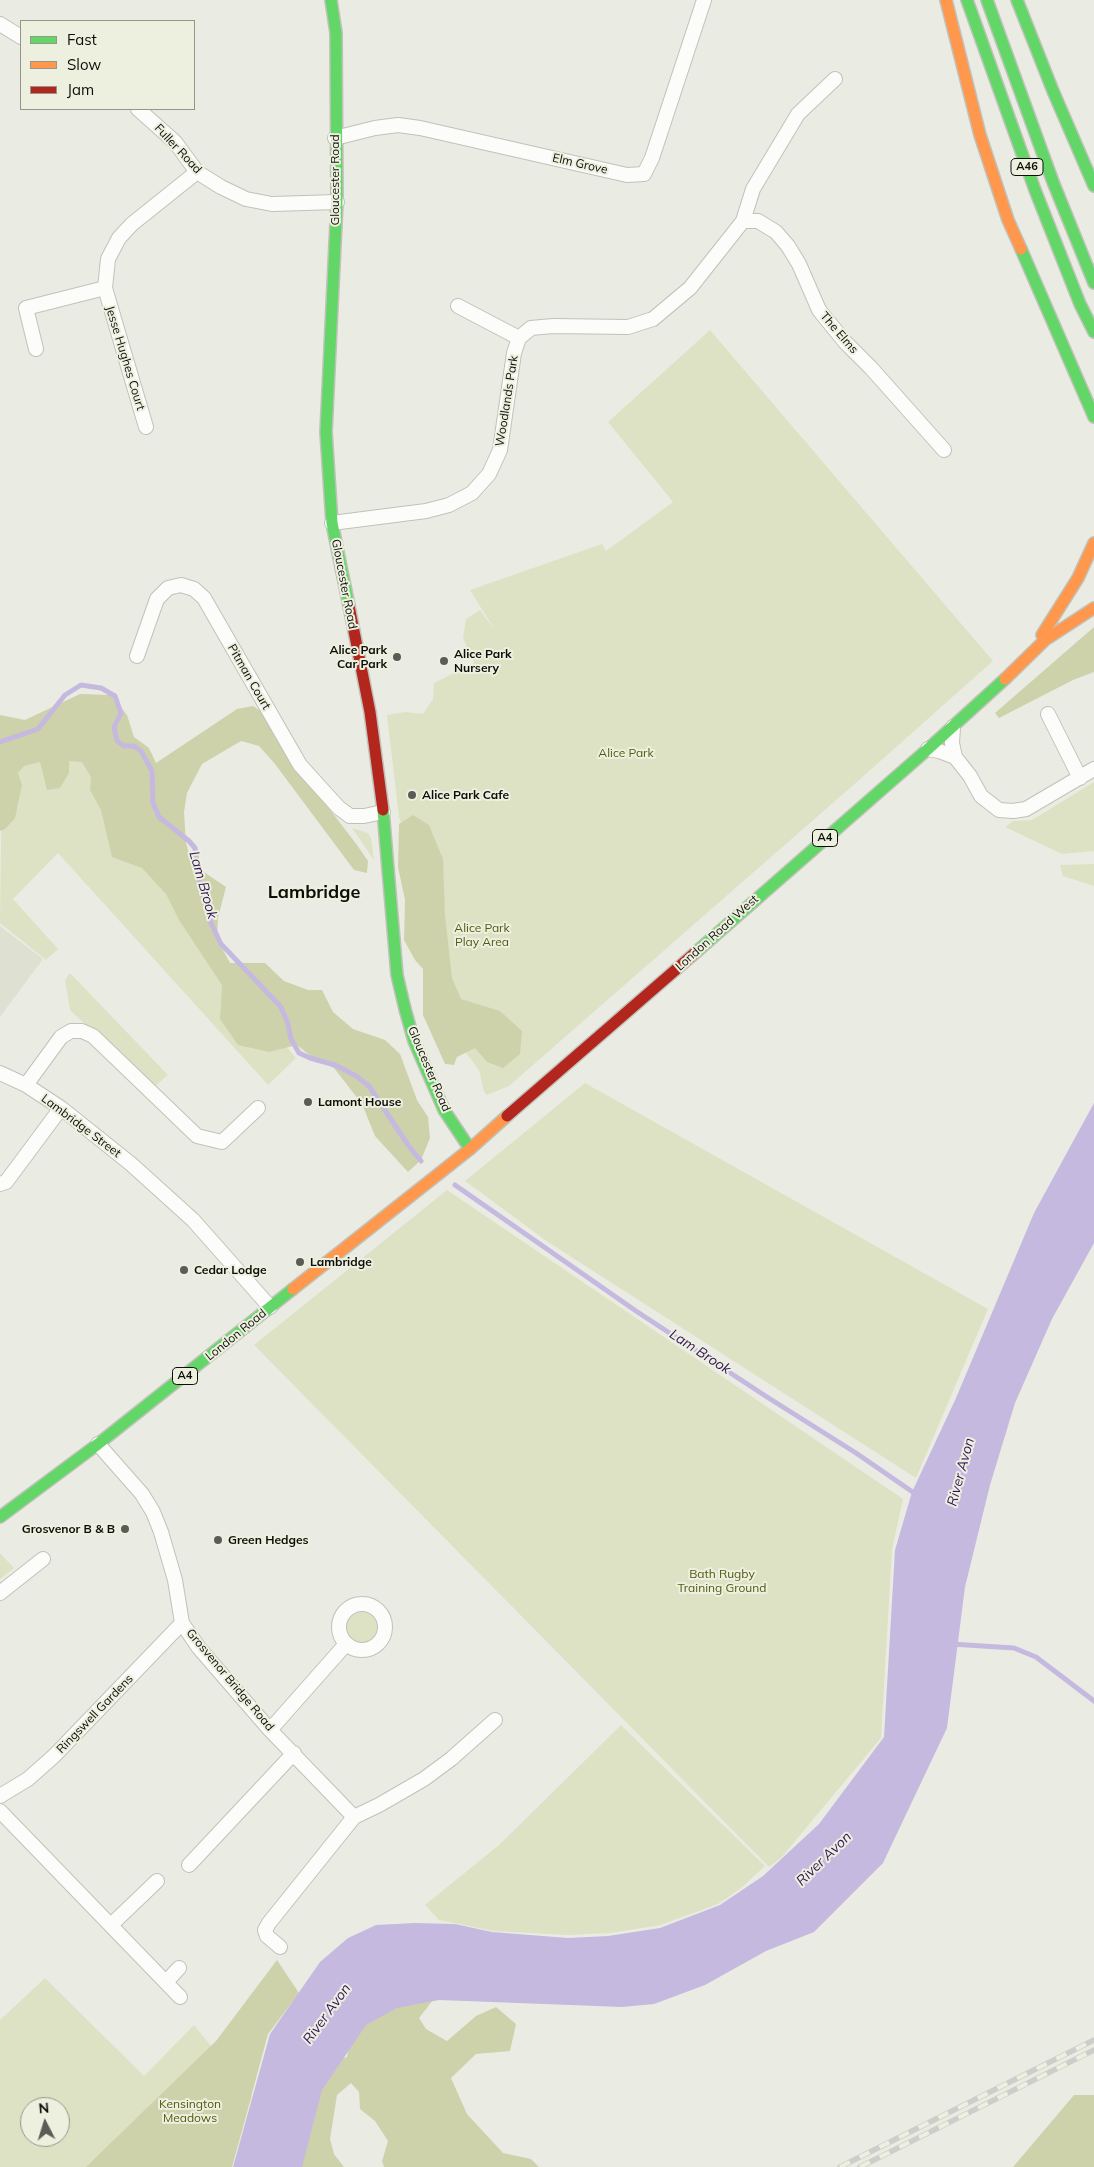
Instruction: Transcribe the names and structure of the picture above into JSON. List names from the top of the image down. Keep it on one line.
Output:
{"streets":{"main road":["A46","Gloucester Road","A4","London Road West","London Road"],"street":["Fuller Road","Elm Grove","The Elms","Jesse Hughes Court","Woodlands Park","Pitman Court","Lambridge Street","Grosvenor Bridge Road","Ringswell Gardens"]},"crossings":[["Fuller Road","Gloucester Road"],["Fuller Road","Jesse Hughes Court"],["Elm Grove","Gloucester Road"],["Gloucester Road","Woodlands Park"],["Gloucester Road","Pitman Court"],["Gloucester Road","London Road West"],["The Elms","Woodlands Park"],["London Road West","London Road"],["Lambridge Street","London Road"],["London Road","Grosvenor Bridge Road"],["Grosvenor Bridge Road","Ringswell Gardens"]],"districts":["Lambridge"],"water":["Lam Brook","River Avon"],"parks":["Alice Park","Alice Park Play Area","Bath Rugby Training Ground","Kensington Meadows"],"places":["Alice Park Car Park","Alice Park Nursery","Alice Park Cafe","Lamont House","Lambridge","Cedar Lodge","Grosvenor B & B","Green Hedges"],"legend":["Fast","Slow","Jam"],"north":"top"}
